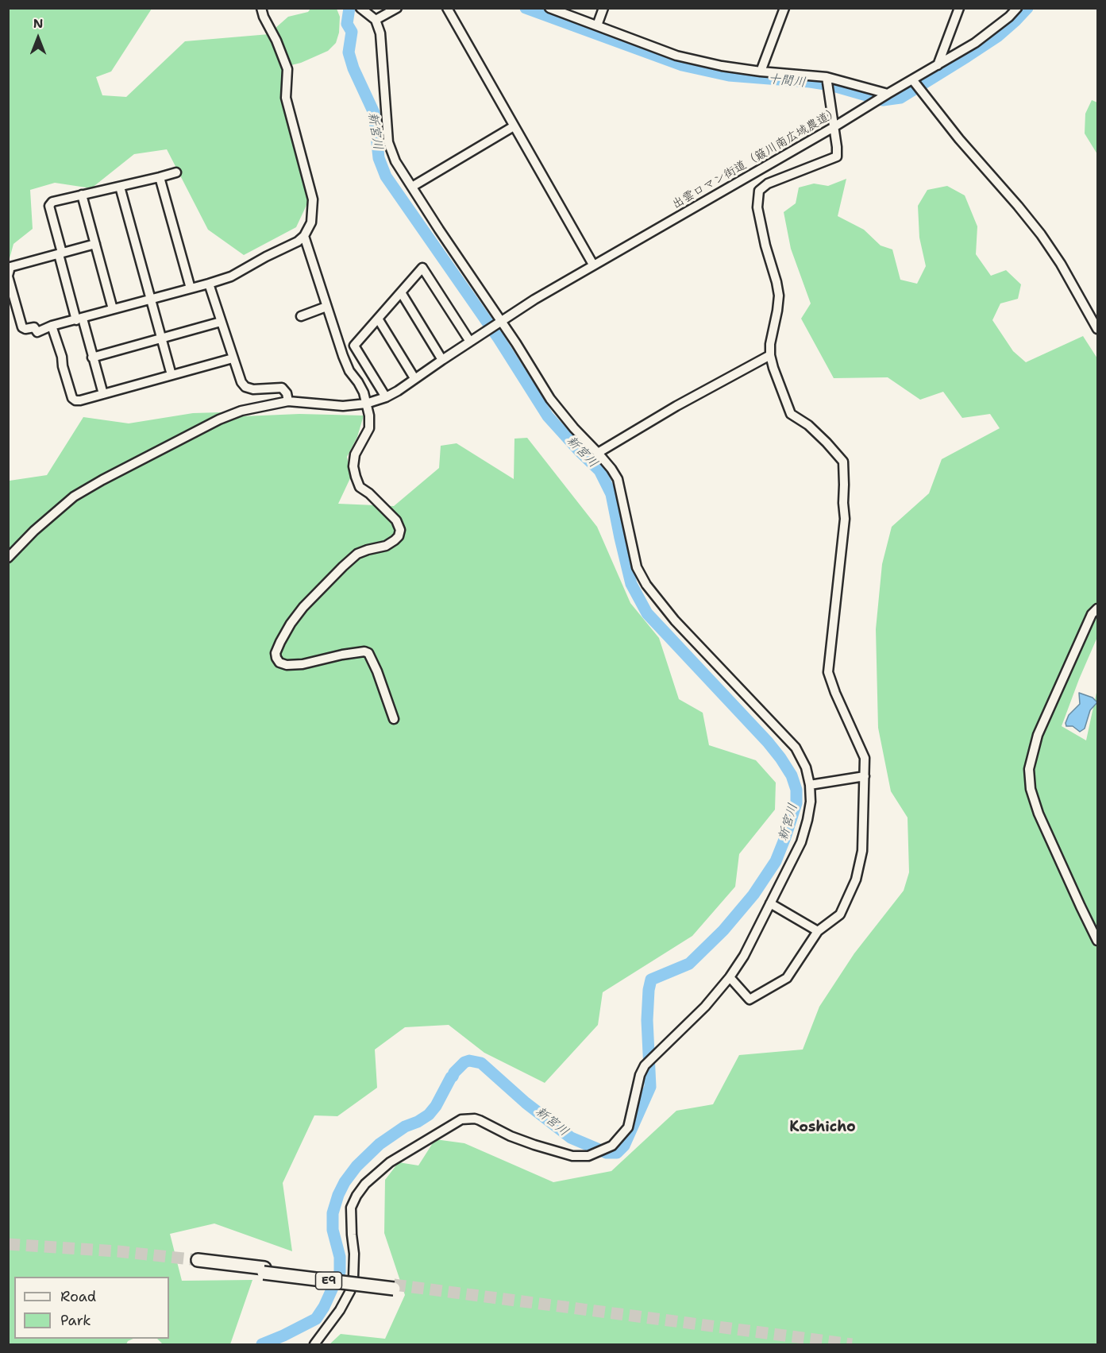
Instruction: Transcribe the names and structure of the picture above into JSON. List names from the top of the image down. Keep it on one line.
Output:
{"streets":{"highway":["E9"],"street":["出雲ロマン街道（簸川南広域農道）"]},"districts":["Koshicho"],"water":["十間川","新宮川"],"legend":["Road","Park"],"north":"top"}
